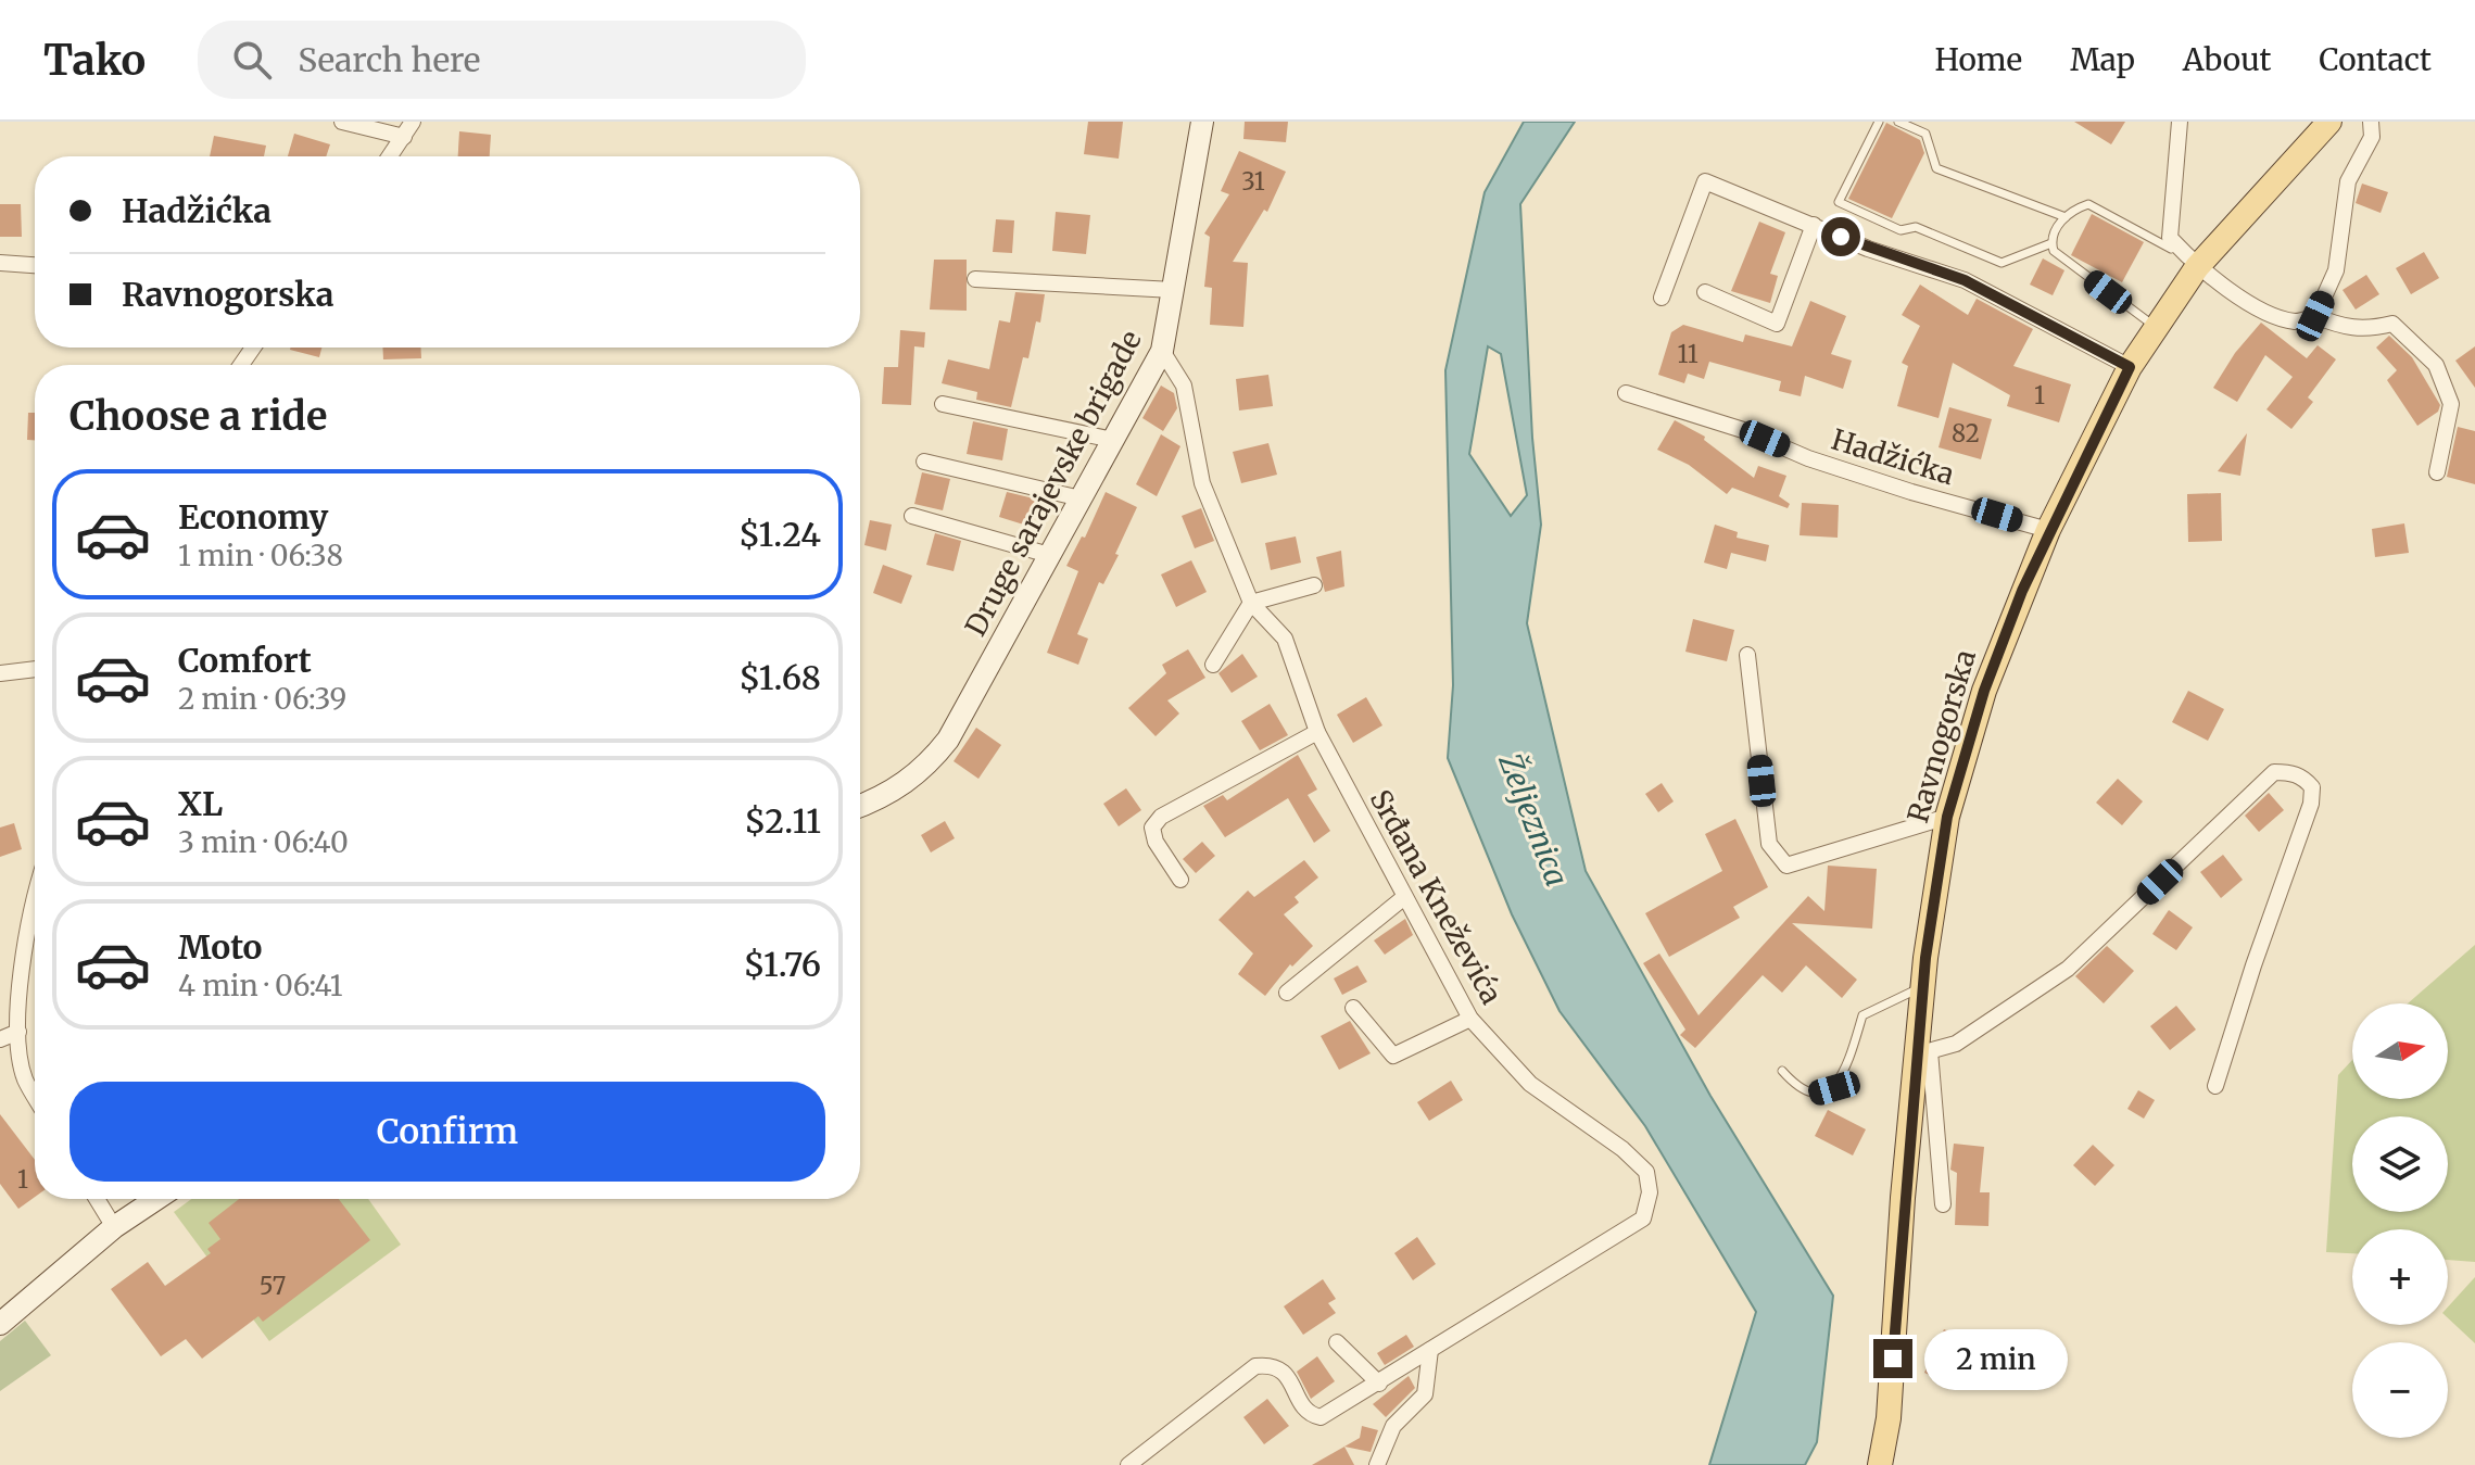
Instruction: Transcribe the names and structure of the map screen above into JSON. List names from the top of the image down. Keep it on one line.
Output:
{"streets":{"main road":["Druge sarajevske brigade","Ravnogorska"],"street":["Hadžićka","Srđana Kneževića"]},"crossings":[["Hadžićka","Ravnogorska"],["Druge sarajevske brigade","Srđana Kneževića"]],"water":["Željeznica"],"house_numbers":["31","11","1","82","1","57"],"north":"right","page":{"header":"Tako","search":"Search here","nav":["Home","Map","About","Contact"],"banner":["Hadžićka","Ravnogorska"],"heading":"Choose a ride","list":[{"name":"Economy","note":"1 min · 06:38","value":"$1.24"},{"name":"Comfort","note":"2 min · 06:39","value":"$1.68"},{"name":"XL","note":"3 min · 06:40","value":"$2.11"},{"name":"Moto","note":"4 min · 06:41","value":"$1.76"}],"map_buttons":["+","−"],"buttons":"Confirm","bubble":"2 min"}}
